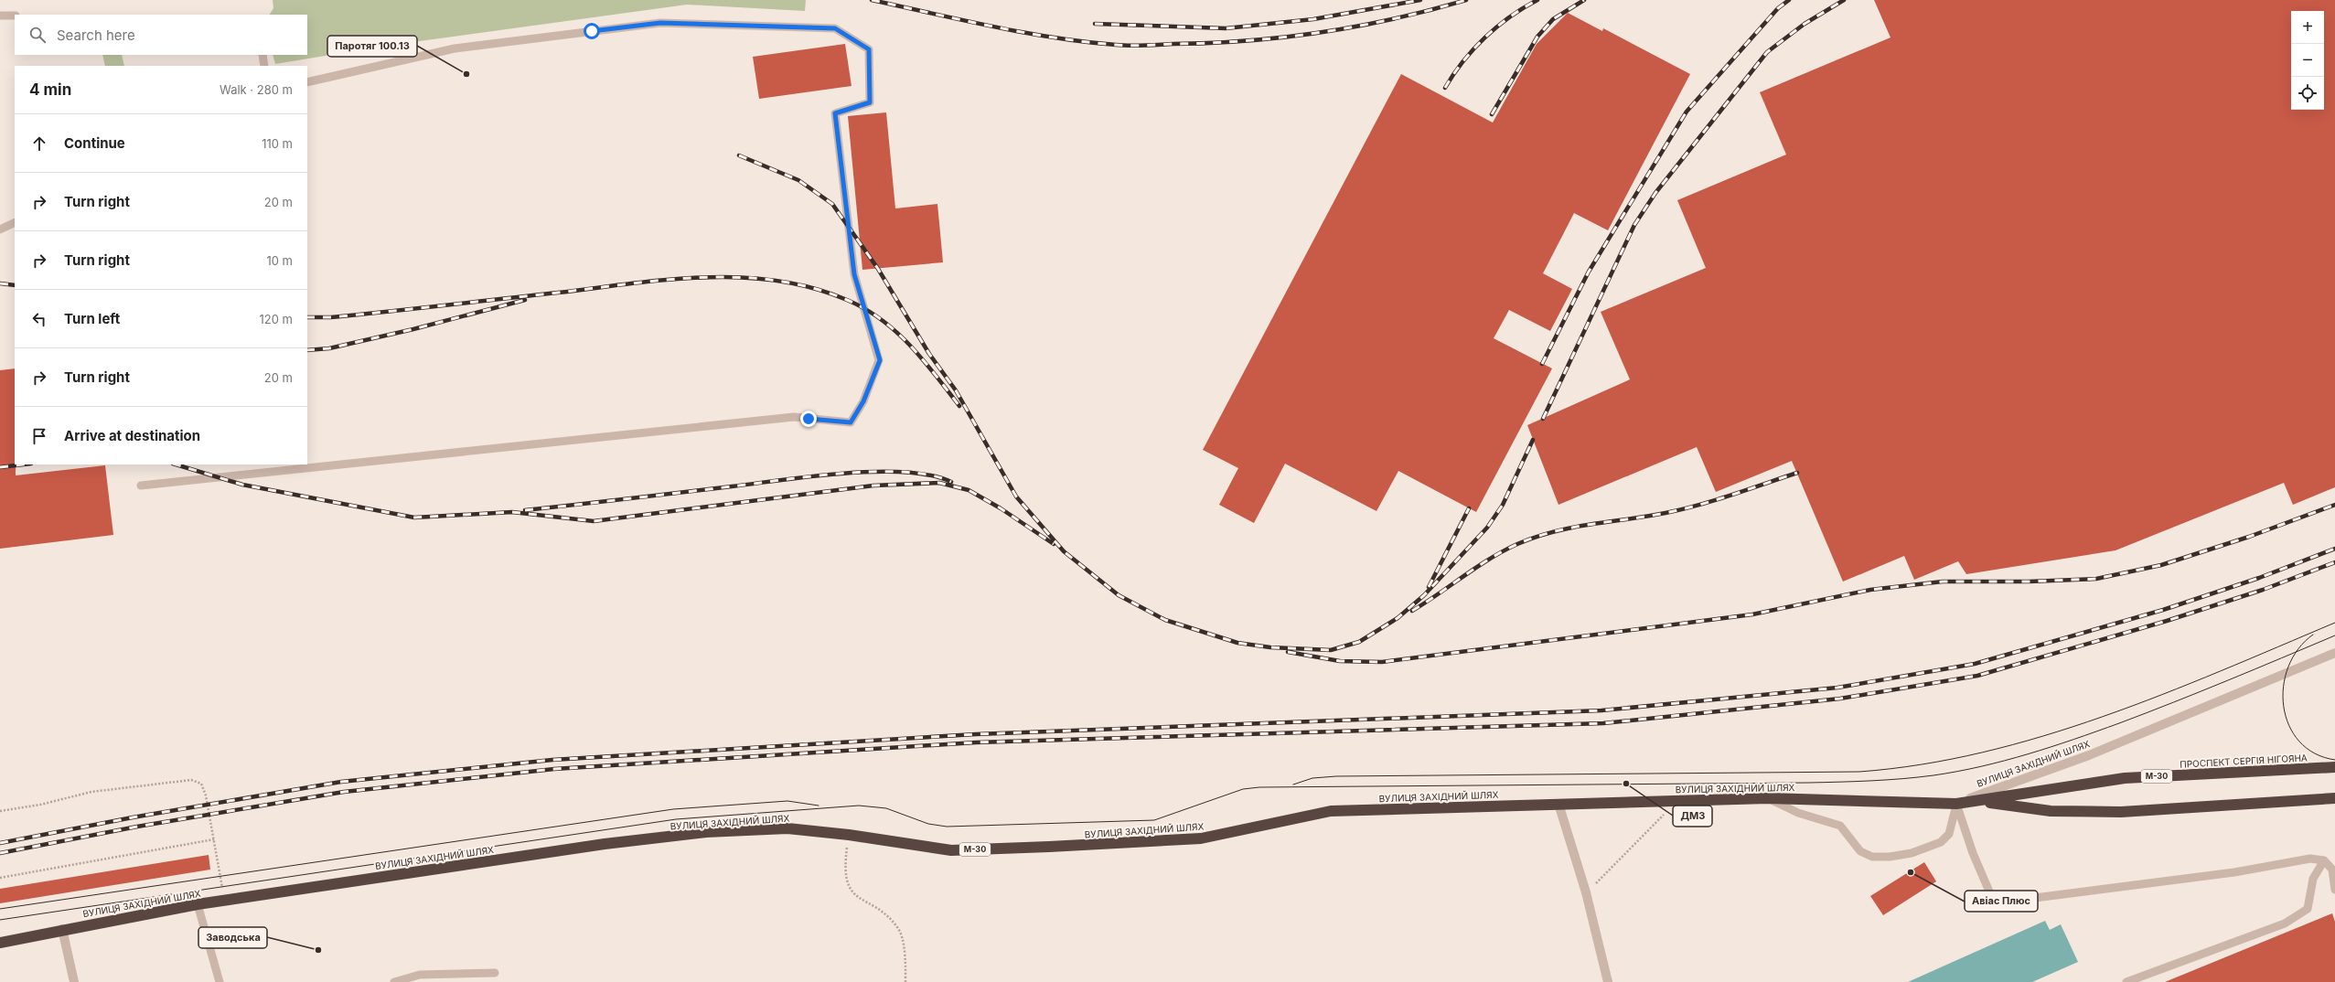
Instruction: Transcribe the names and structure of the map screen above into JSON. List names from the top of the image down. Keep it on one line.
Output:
{"streets":{"highway":["ПРОСПЕКТ СЕРГІЯ НІГОЯНА","ВУЛИЦЯ ЗАХІДНИЙ ШЛЯХ","М-30"]},"crossings":[["ПРОСПЕКТ СЕРГІЯ НІГОЯНА","ВУЛИЦЯ ЗАХІДНИЙ ШЛЯХ"]],"places":["Паротяг 100.13","ДМЗ","Авіас Плюс","Заводська"],"page":{"map_buttons":["+","−"],"search":"Search here","heading":["4 min","Walk · 280 m"],"list":[["Continue","110 m"],["Turn right","20 m"],["Turn right","10 m"],["Turn left","120 m"],["Turn right","20 m"],"Arrive at destination"]}}
